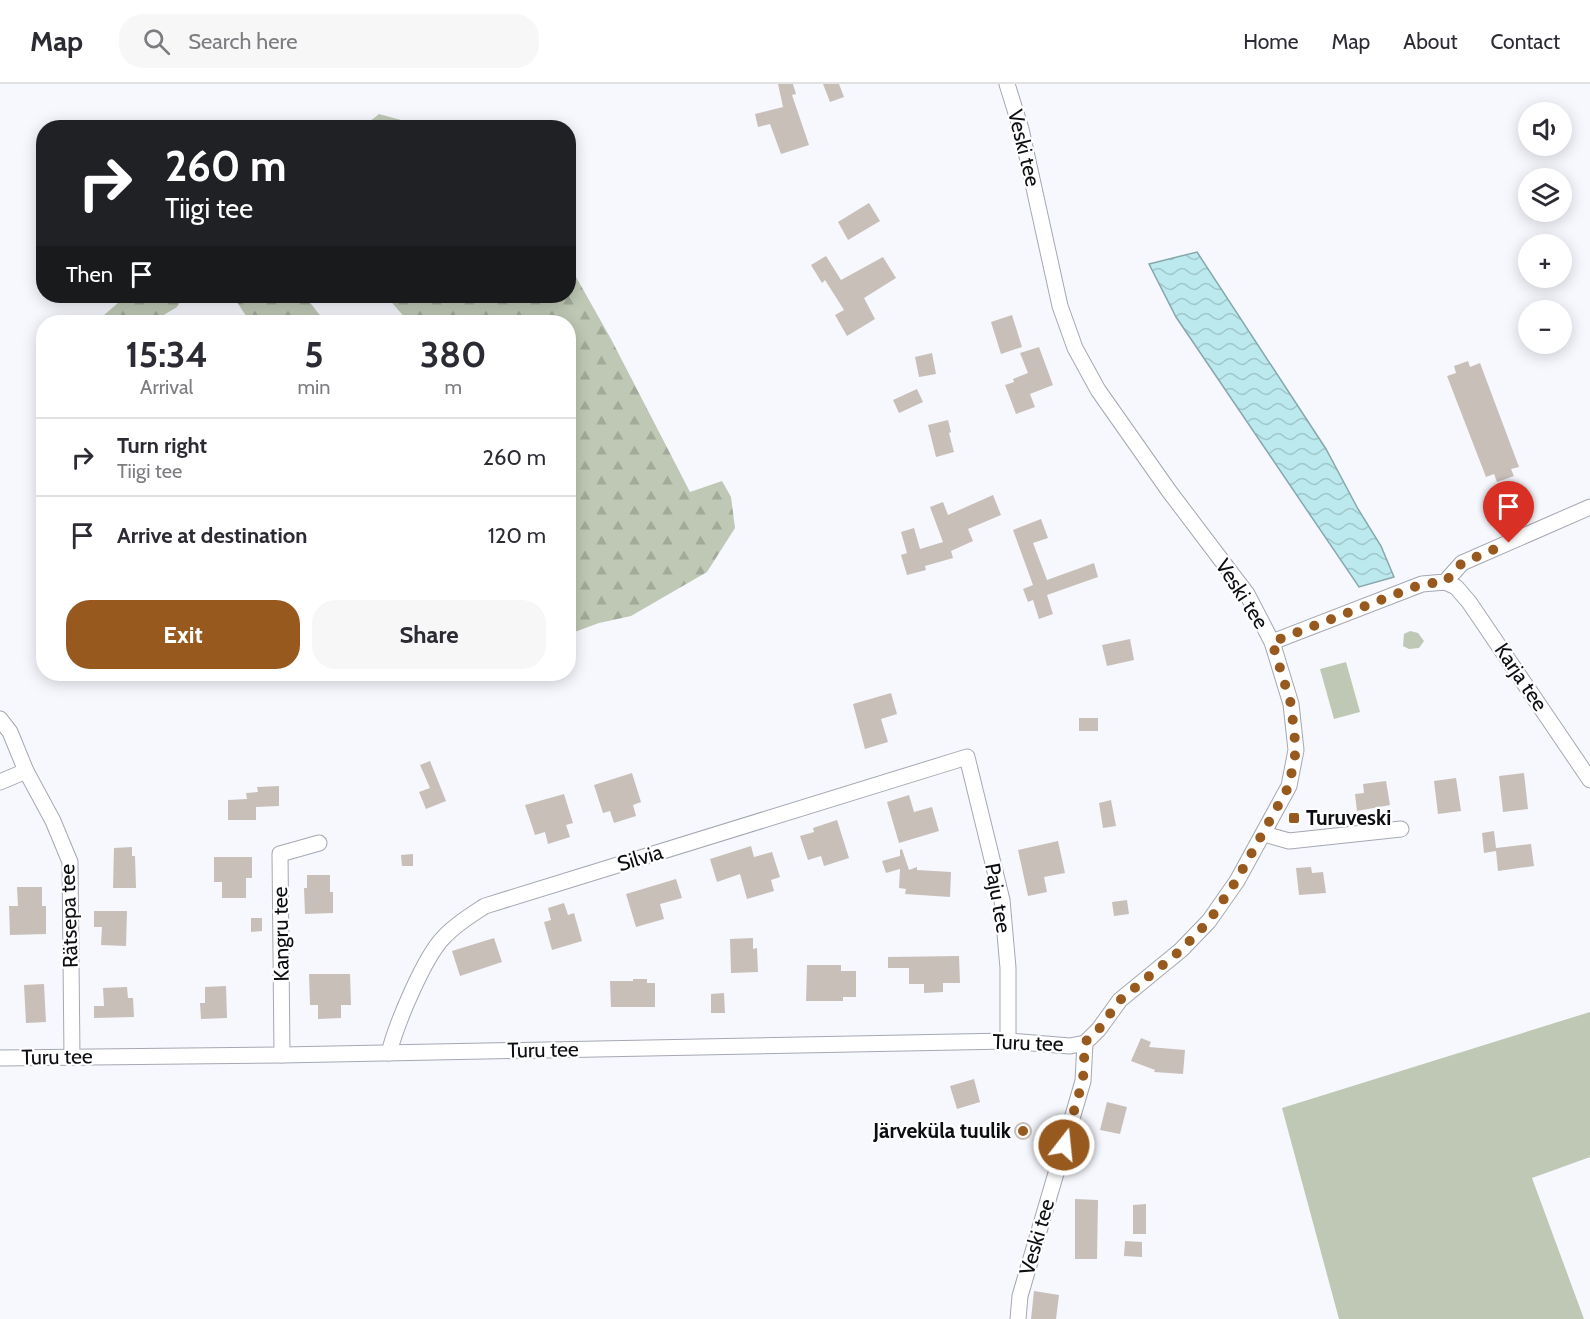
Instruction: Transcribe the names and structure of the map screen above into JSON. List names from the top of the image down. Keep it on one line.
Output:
{"streets":{"street":["Veski tee","Karja tee","Silvia","Paju tee","Rätsepa tee","Kangru tee","Turu tee"]},"crossings":[["Veski tee","Turu tee"],["Silvia","Paju tee"],["Silvia","Turu tee"],["Paju tee","Turu tee"],["Rätsepa tee","Turu tee"],["Kangru tee","Turu tee"]],"places":{"transit":["Turuveski"],"other":["Järveküla tuulik"]},"page":{"header":"Map","search":"Search here","nav":["Home","Map","About","Contact"],"map_buttons":["+","−"],"turn":["260 m","Tiigi tee"],"then":"Then","eta":["15:34","Arrival","5","min","380","m"],"list":[{"name":"Turn right","note":"Tiigi tee","value":"260 m"},{"name":"Arrive at destination","value":"120 m"}],"buttons":["Exit","Share"]}}
